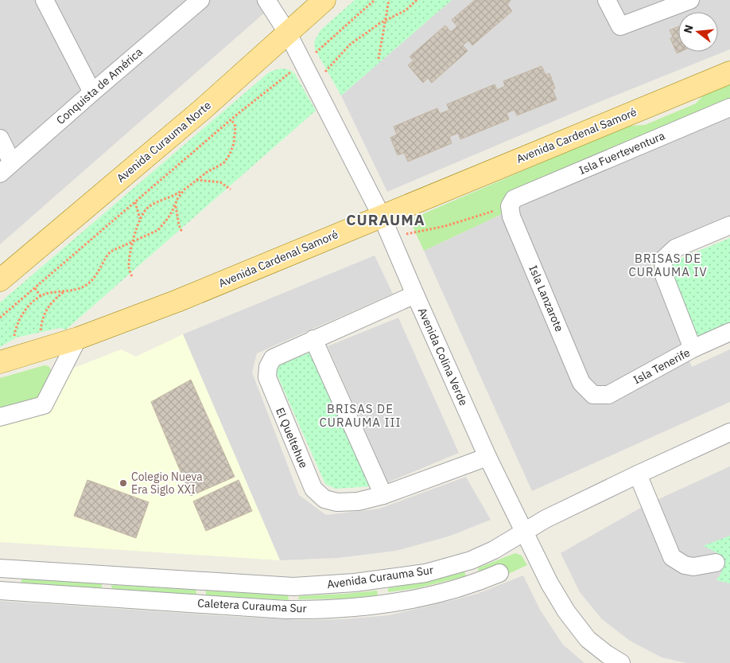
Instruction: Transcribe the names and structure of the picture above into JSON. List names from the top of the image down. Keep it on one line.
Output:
{"streets":{"main road":["Avenida Cardenal Samoré","Avenida Curauma Norte"],"street":["Conquista de América","Isla Fuerteventura","Isla Lanzarote","Avenida Colina Verde","Isla Tenerife","El Queltehue","Avenida Curauma Sur","Caletera Curauma Sur"]},"crossings":[["Avenida Cardenal Samoré","Avenida Colina Verde"],["Avenida Curauma Norte","Avenida Colina Verde"],["Isla Fuerteventura","Isla Lanzarote"],["Isla Lanzarote","Isla Tenerife"],["Avenida Colina Verde","El Queltehue"],["Avenida Colina Verde","Avenida Curauma Sur"]],"districts":["CURAUMA","BRISAS DE CURAUMA IV","BRISAS DE CURAUMA III"],"places":["Colegio Nueva Era Siglo XXI"],"north":"left"}
